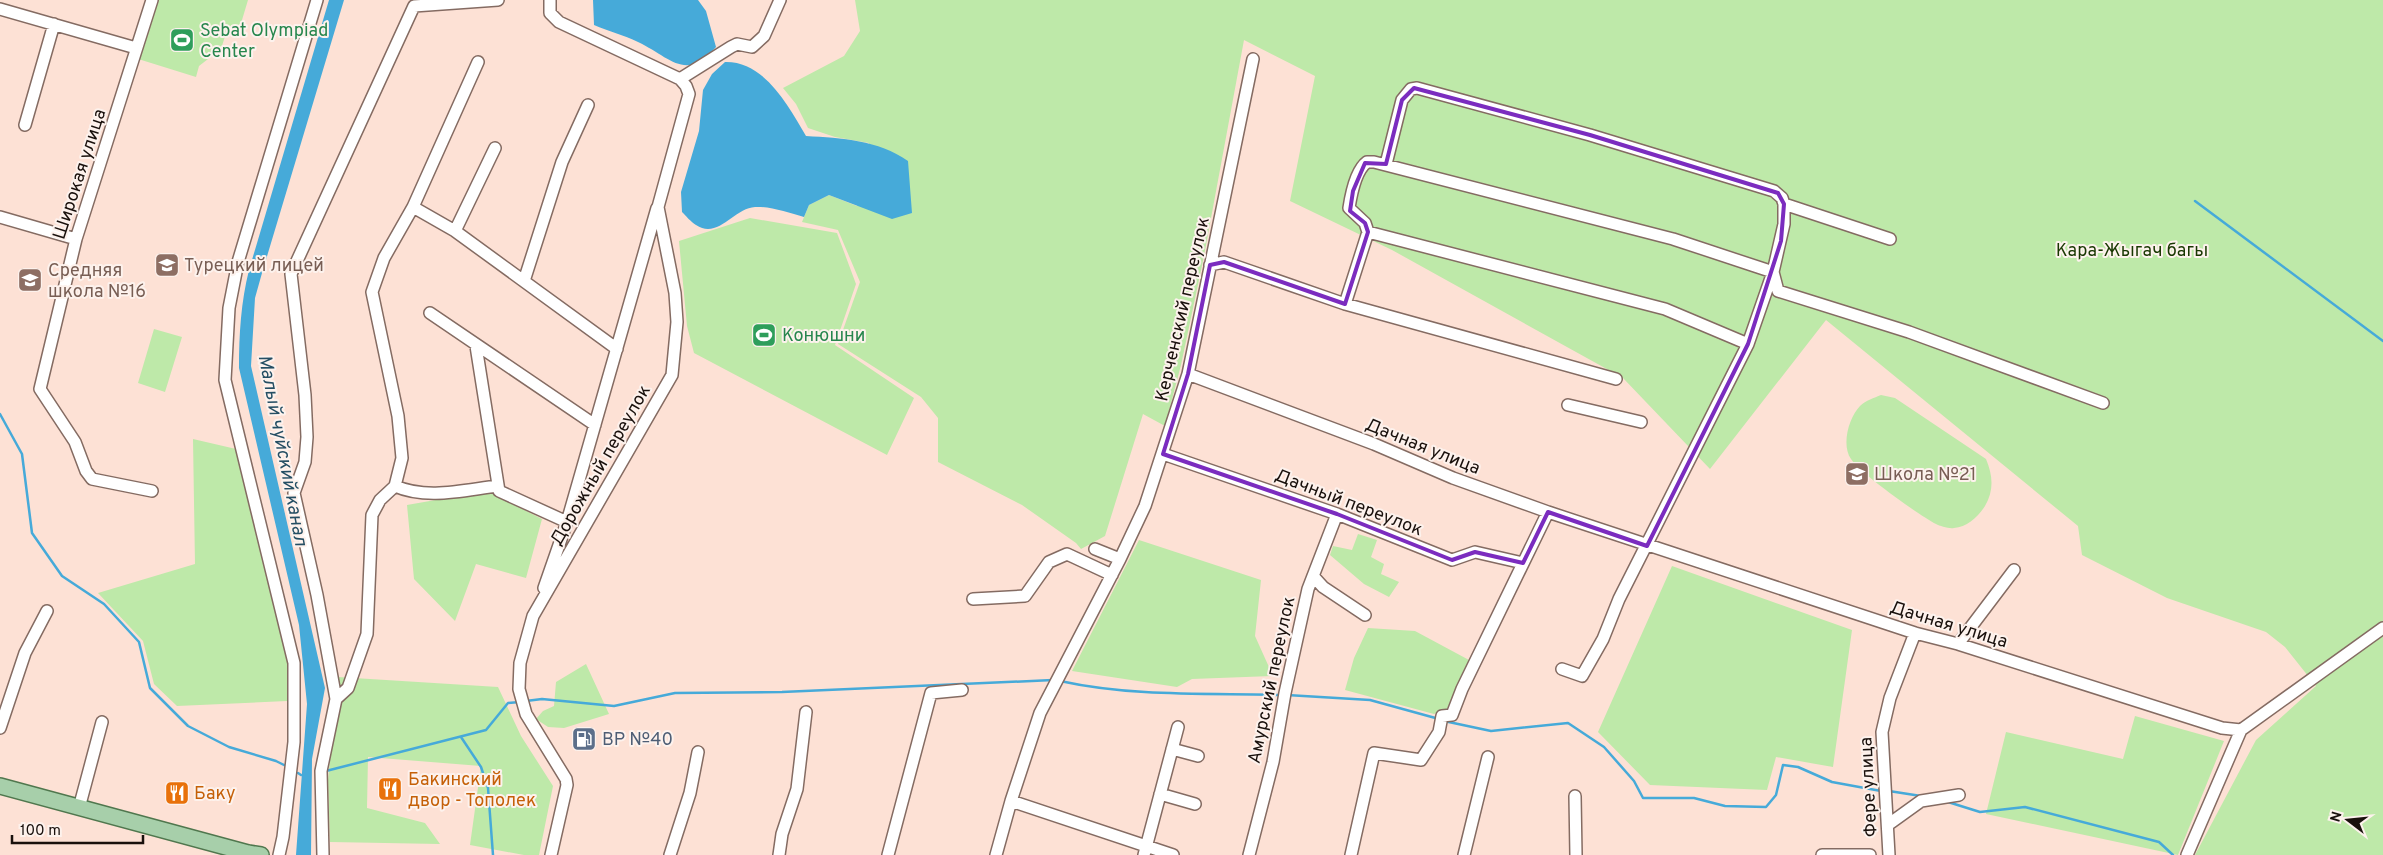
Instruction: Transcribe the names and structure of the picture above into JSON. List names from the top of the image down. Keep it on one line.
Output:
{"streets":{"street":["Широкая улица","Керченский переулок","Дачная улица","Дорожный переулок","Дачный переулок","Амурский переулок","Фере улица"]},"crossings":[["Керченский переулок","Дачная улица"],["Керченский переулок","Дачный переулок"],["Дачная улица","Фере улица"],["Дачный переулок","Амурский переулок"]],"water":["Малый чуйский канал"],"parks":["Кара-Жыгач багы"],"places":{"sports":["Sebat Olympiad Center","Конюшни"],"school or university":["Турецкий лицей","Средняя школа №16","Школа №21"],"fuel station":["BP №40"],"restaurant":["Бакинский двор - Тополек","Баку"]},"scale_bar":"100 m","north":"left"}
